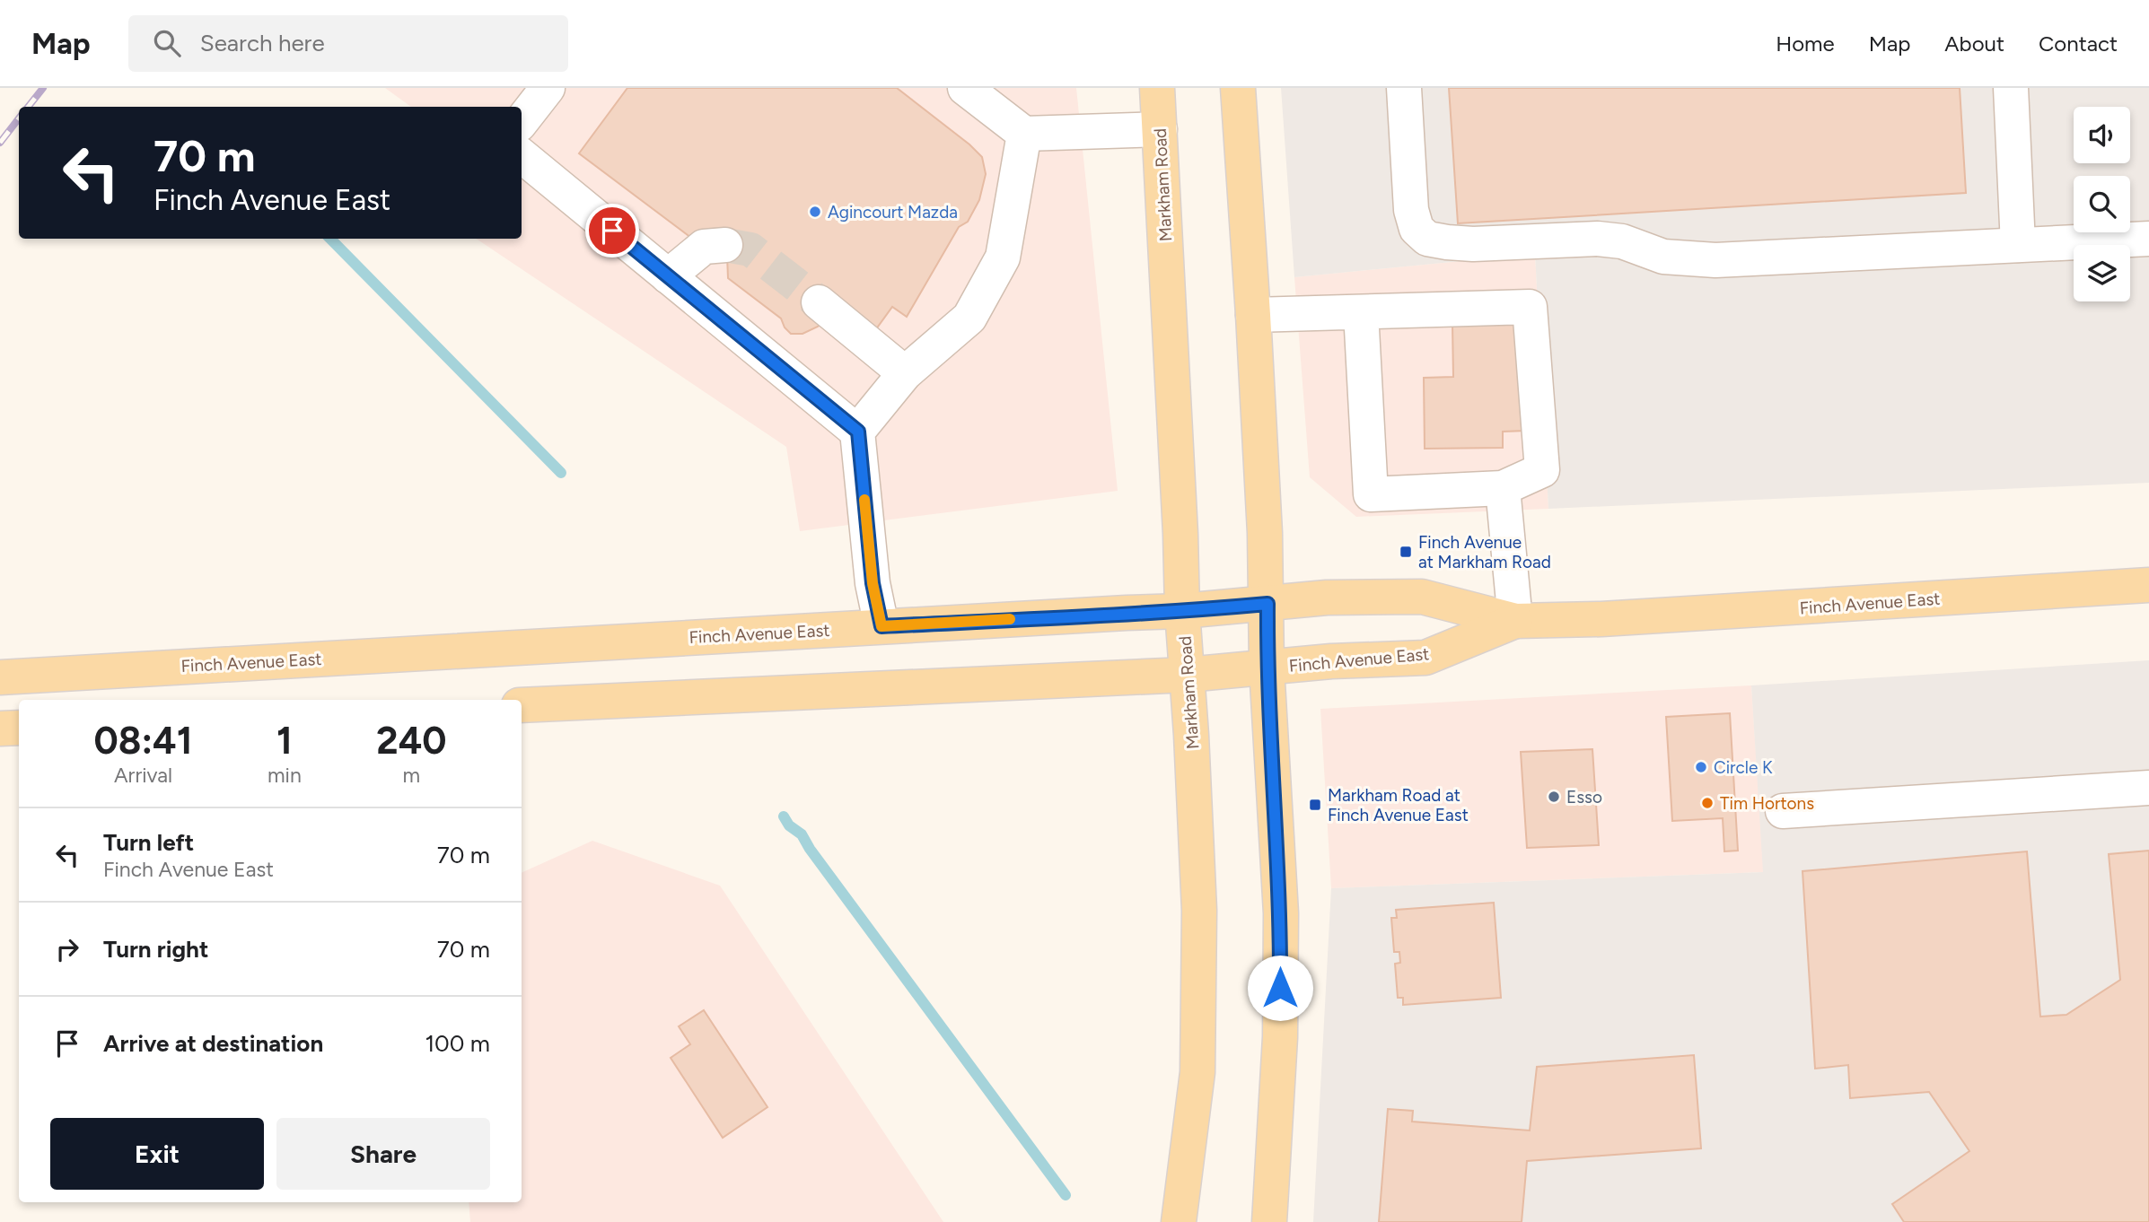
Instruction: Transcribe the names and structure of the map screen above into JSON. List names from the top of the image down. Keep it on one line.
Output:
{"streets":{"main road":["Markham Road","Finch Avenue East"]},"crossings":[["Markham Road","Finch Avenue East"]],"places":{"other":["Agincourt Mazda","Circle K","Esso","Tim Hortons"],"transit":["Finch Avenue at Markham Road","Markham Road at Finch Avenue East"]},"page":{"header":"Map","search":"Search here","nav":["Home","Map","About","Contact"],"turn":["70 m","Finch Avenue East"],"eta":["08:41","Arrival","1","min","240","m"],"list":[{"name":"Turn left","note":"Finch Avenue East","value":"70 m"},{"name":"Turn right","value":"70 m"},{"name":"Arrive at destination","value":"100 m"}],"buttons":["Exit","Share"]}}
